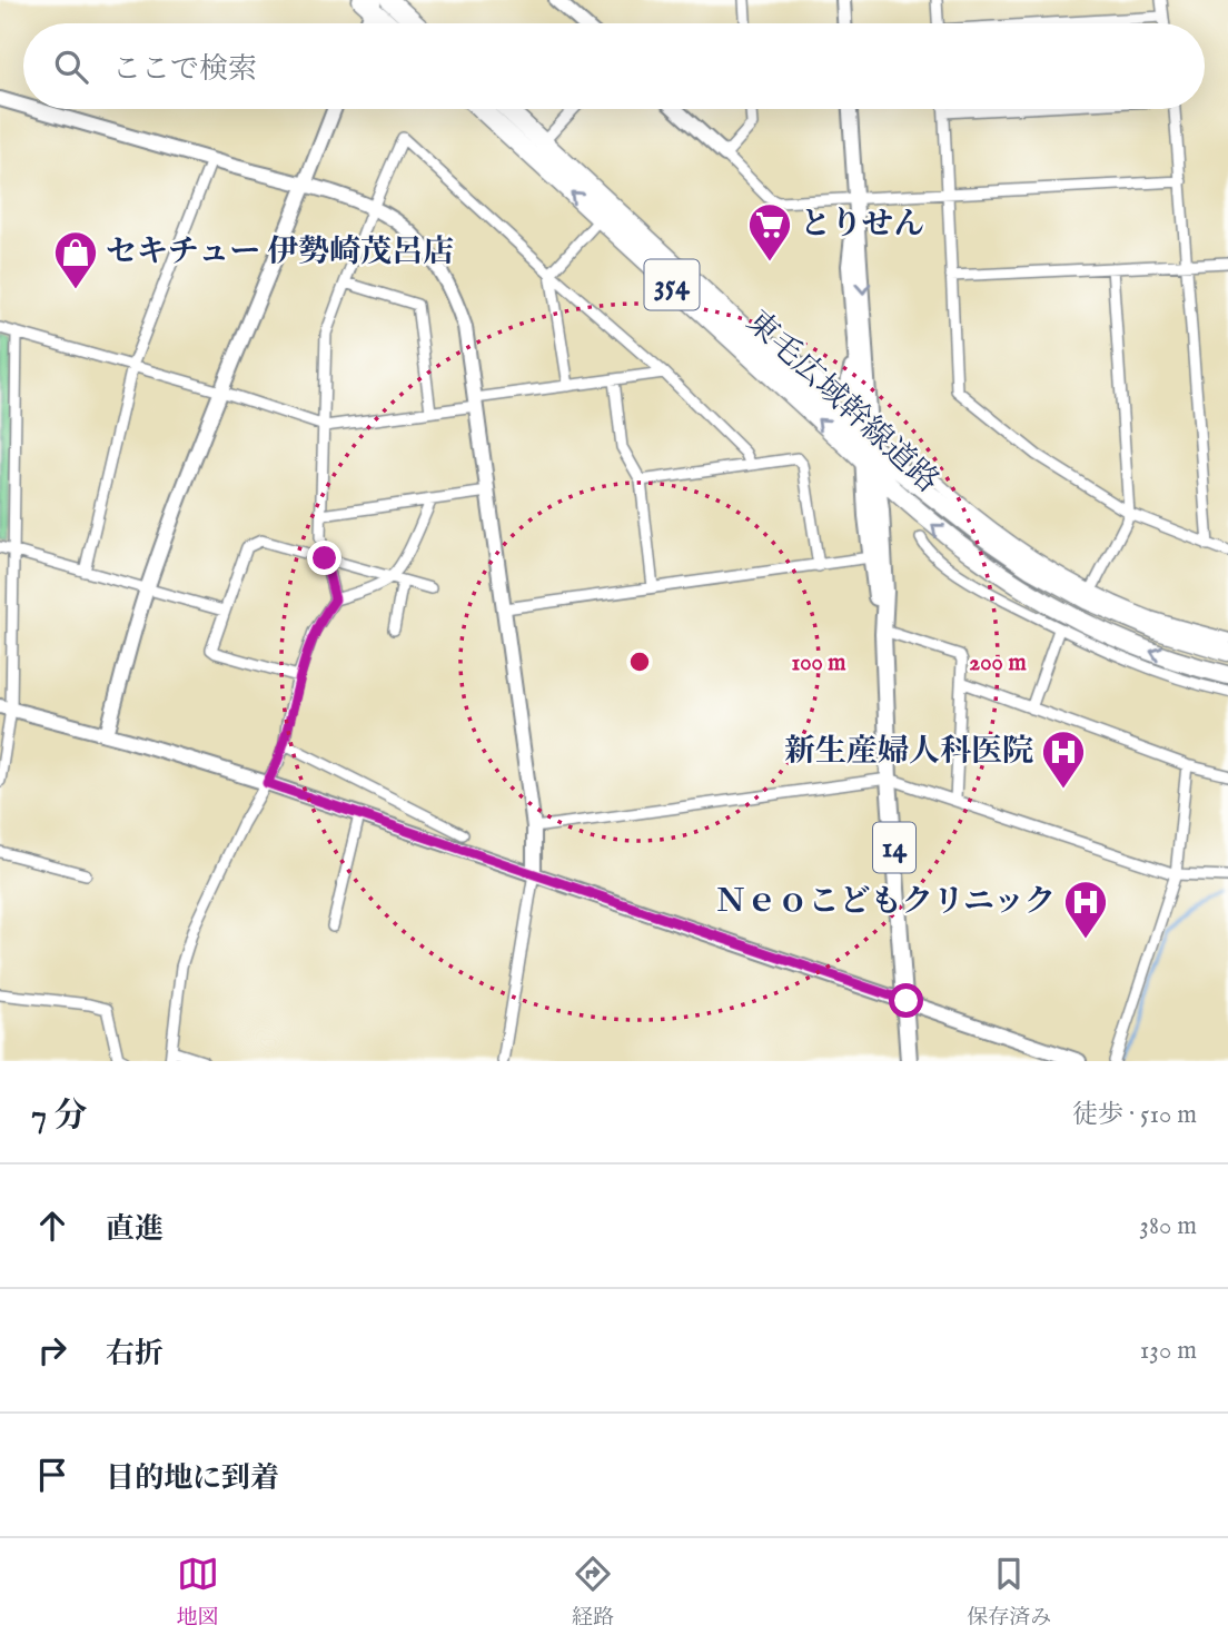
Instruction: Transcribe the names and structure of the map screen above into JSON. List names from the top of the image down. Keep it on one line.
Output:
{"streets":{"highway":["354","東毛広域幹線道路"],"main road":["14"]},"crossings":[["東毛広域幹線道路","14"]],"places":{"supermarket":["とりせん"],"shop":["セキチュー 伊勢崎茂呂店"],"hospital":["新生産婦人科医院","Ｎｅｏこどもクリニック"]},"page":{"search":"ここで検索","heading":["7 分","徒歩 · 510 m"],"list":[["直進","380 m"],["右折","130 m"],"目的地に到着"],"nav":["地図","経路","保存済み"]},"rings":["100 m","200 m"]}
